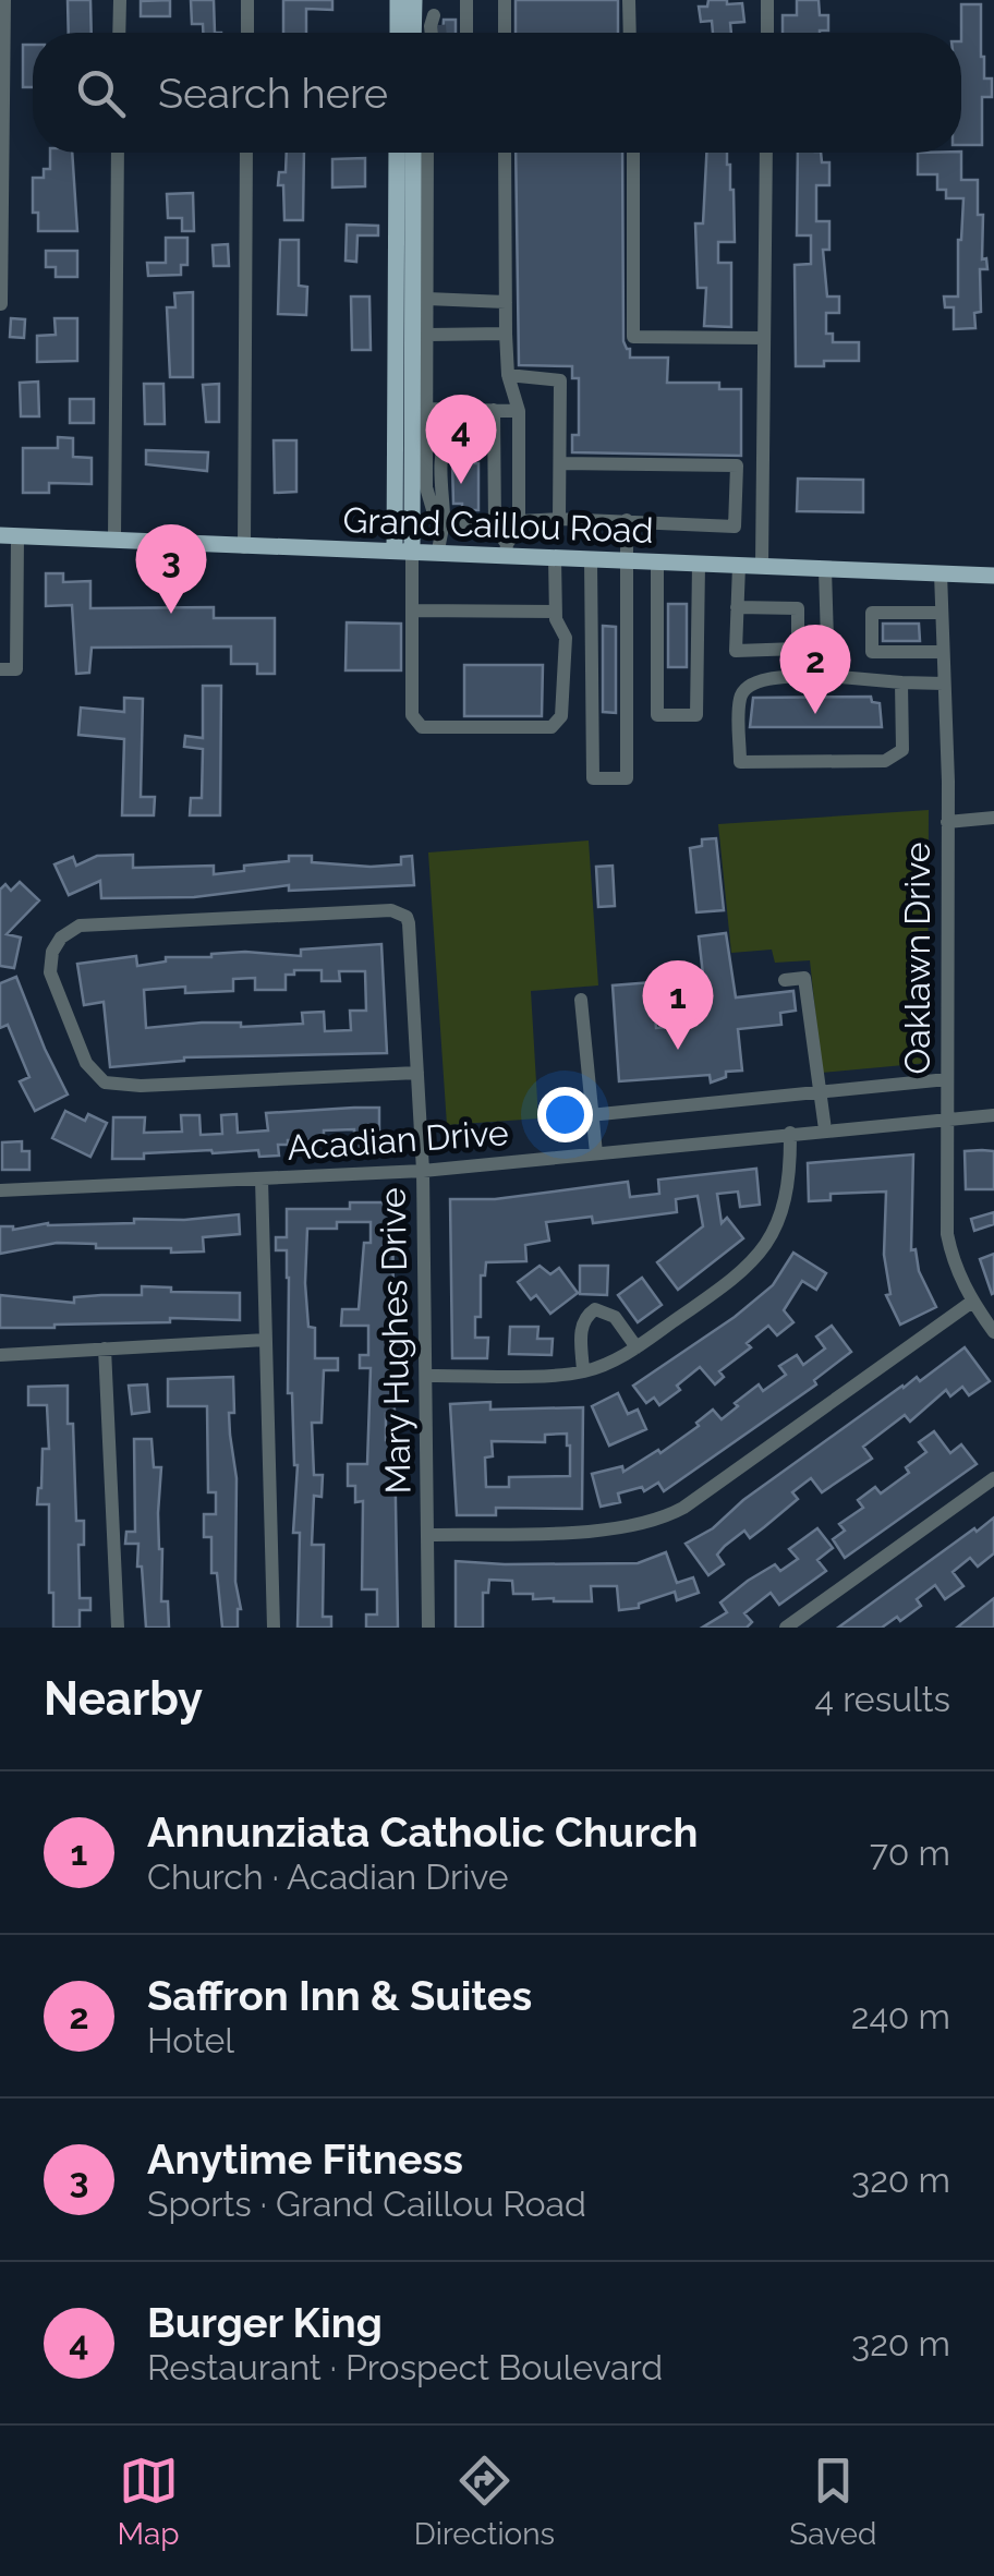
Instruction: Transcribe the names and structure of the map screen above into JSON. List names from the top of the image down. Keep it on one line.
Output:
{"streets":{"main road":["Grand Caillou Road"],"street":["Oaklawn Drive","Acadian Drive","Mary Hughes Drive"]},"crossings":[["Grand Caillou Road","Oaklawn Drive"],["Oaklawn Drive","Acadian Drive"],["Acadian Drive","Mary Hughes Drive"]],"page":{"search":"Search here","pins":["4","3","2","1"],"heading":["Nearby","4 results"],"list":[{"mark":"1","name":"Annunziata Catholic Church","note":"Church · Acadian Drive","value":"70 m"},{"mark":"2","name":"Saffron Inn & Suites","note":"Hotel","value":"240 m"},{"mark":"3","name":"Anytime Fitness","note":"Sports · Grand Caillou Road","value":"320 m"},{"mark":"4","name":"Burger King","note":"Restaurant · Prospect Boulevard","value":"320 m"}],"nav":["Map","Directions","Saved"]}}
